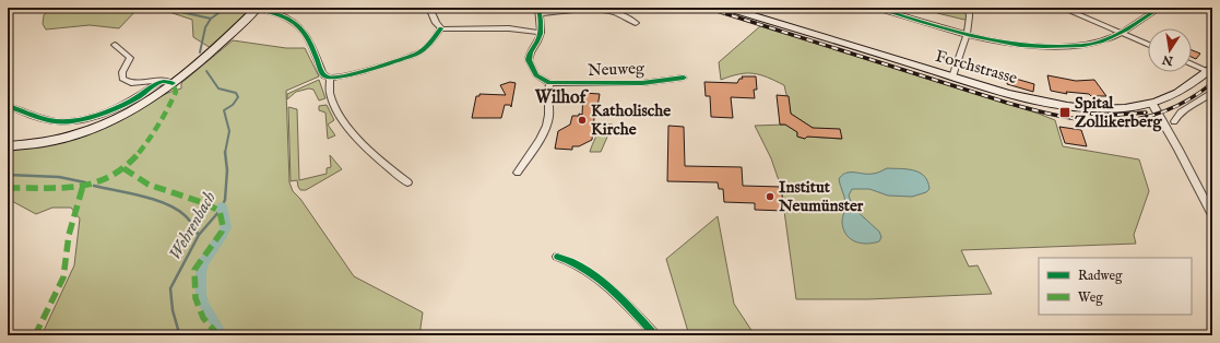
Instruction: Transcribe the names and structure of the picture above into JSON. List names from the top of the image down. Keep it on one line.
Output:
{"streets":{"main road":["Forchstrasse"],"street":["Neuweg"]},"districts":["Wilhof"],"water":["Wehrenbach"],"places":{"transit":["Spital Zollikerberg"],"other":["Katholische Kirche","Institut Neumünster"]},"legend":["Radweg","Weg"],"north":"bottom"}
